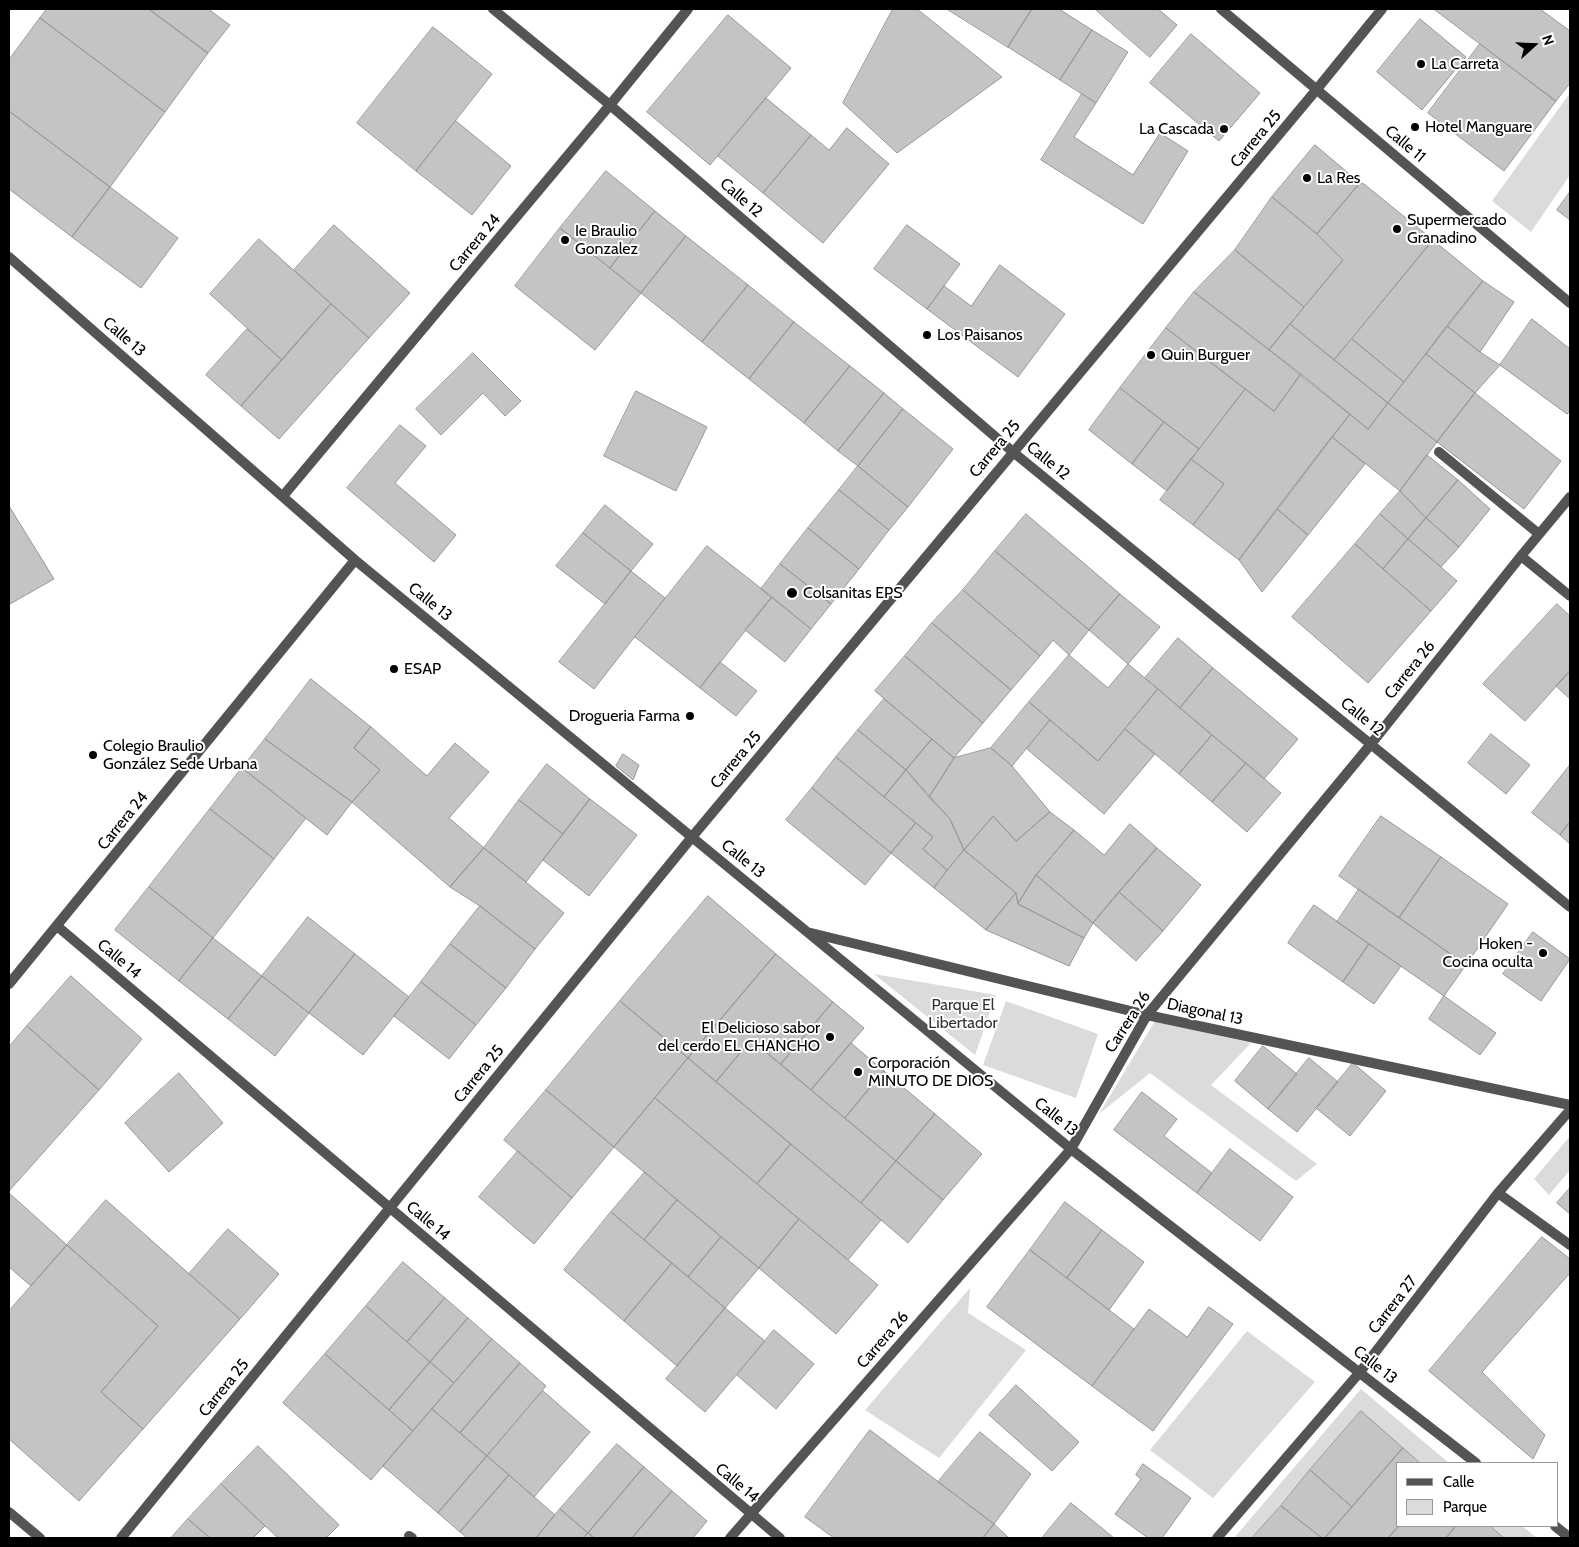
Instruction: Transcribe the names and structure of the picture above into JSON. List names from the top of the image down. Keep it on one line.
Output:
{"streets":{"street":["Carrera 25","Calle 11","Calle 12","Carrera 24","Calle 13","Carrera 26","Calle 14","Diagonal 13","Carrera 27"]},"crossings":[["Carrera 25","Calle 11"],["Carrera 25","Calle 12"],["Carrera 25","Calle 13"],["Carrera 25","Calle 14"],["Calle 12","Carrera 24"],["Calle 12","Carrera 26"],["Carrera 24","Calle 13"],["Carrera 24","Calle 14"],["Calle 13","Carrera 26"],["Calle 13","Diagonal 13"],["Calle 13","Carrera 27"],["Carrera 26","Calle 14"],["Carrera 26","Diagonal 13"]],"parks":["Parque El Libertador"],"places":["La Carreta","Hotel Manguare","La Cascada","La Res","Supermercado Granadino","Ie Braulio Gonzalez","Los Paisanos","Quin Burguer","Colsanitas EPS","ESAP","Drogueria Farma","Colegio Braulio González Sede Urbana","Hoken - Cocina oculta","El Delicioso sabor del cerdo EL CHANCHO","Corporación MINUTO DE DIOS"],"legend":["Calle","Parque"],"north":"right"}
